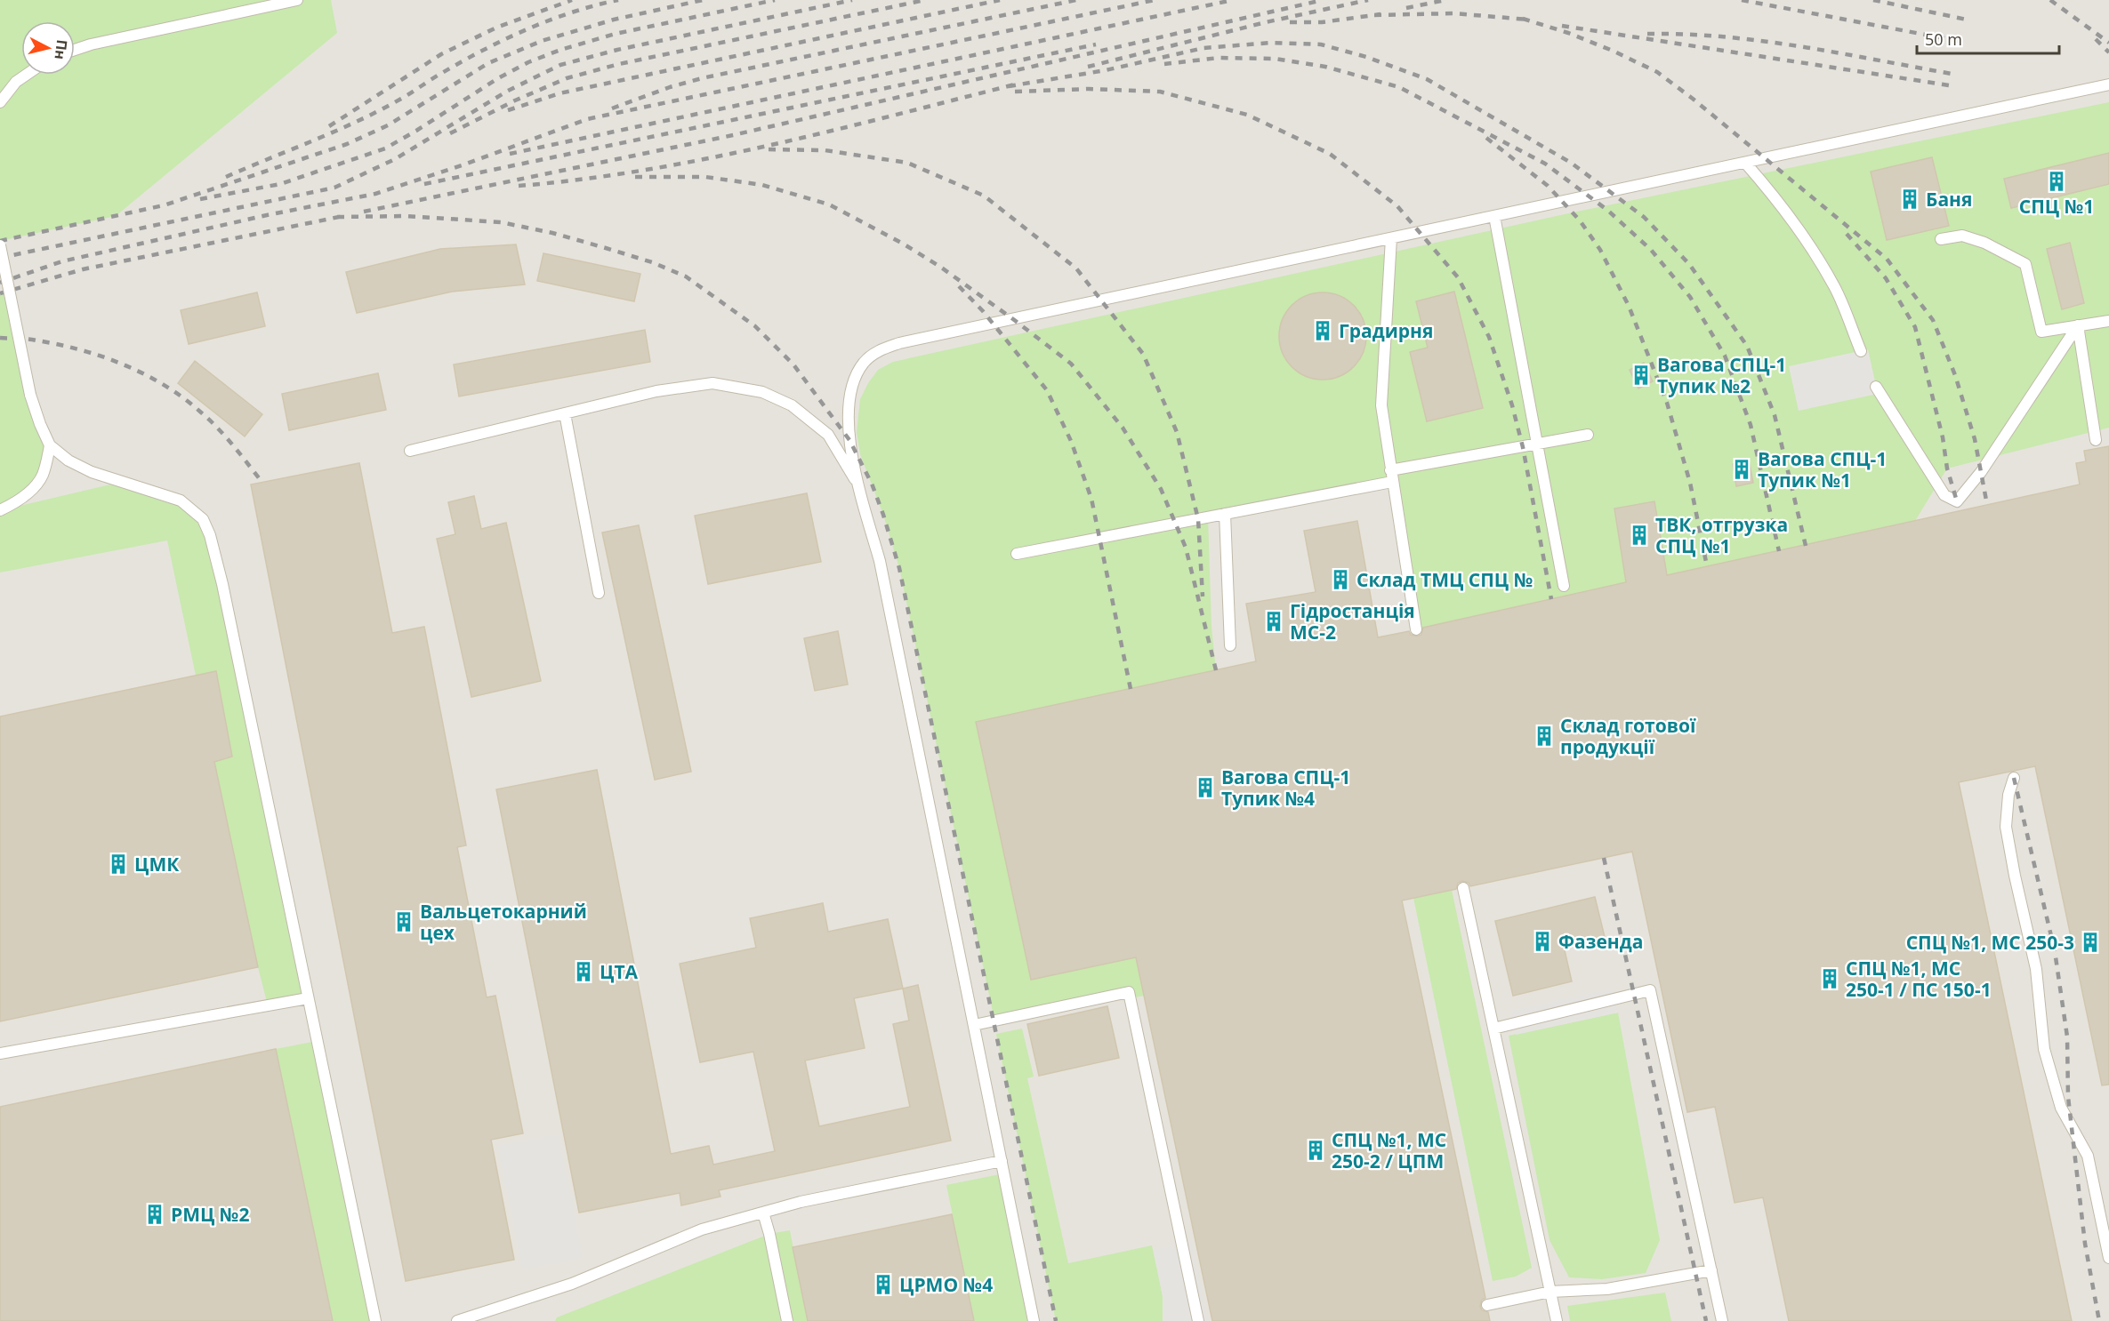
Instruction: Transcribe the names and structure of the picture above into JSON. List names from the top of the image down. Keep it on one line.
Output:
{"places":{"building":["СПЦ №1","Баня","Градирня","Вагова СПЦ-1 Тупик №2","Вагова СПЦ-1 Тупик №1","ТВК, отгрузка СПЦ №1","Склад ТМЦ СПЦ №","Гідростанція МС-2","Склад готової продукції","Вагова СПЦ-1 Тупик №4","ЦМК","Вальцетокарний цех","Фазенда","СПЦ №1, МС 250-3","ЦТА","СПЦ №1, МС 250-1 / ПС 150-1","СПЦ №1, МС 250-2 / ЦПМ","РМЦ №2","ЦРМО №4"]},"scale_bar":"50 m","north":"right"}
